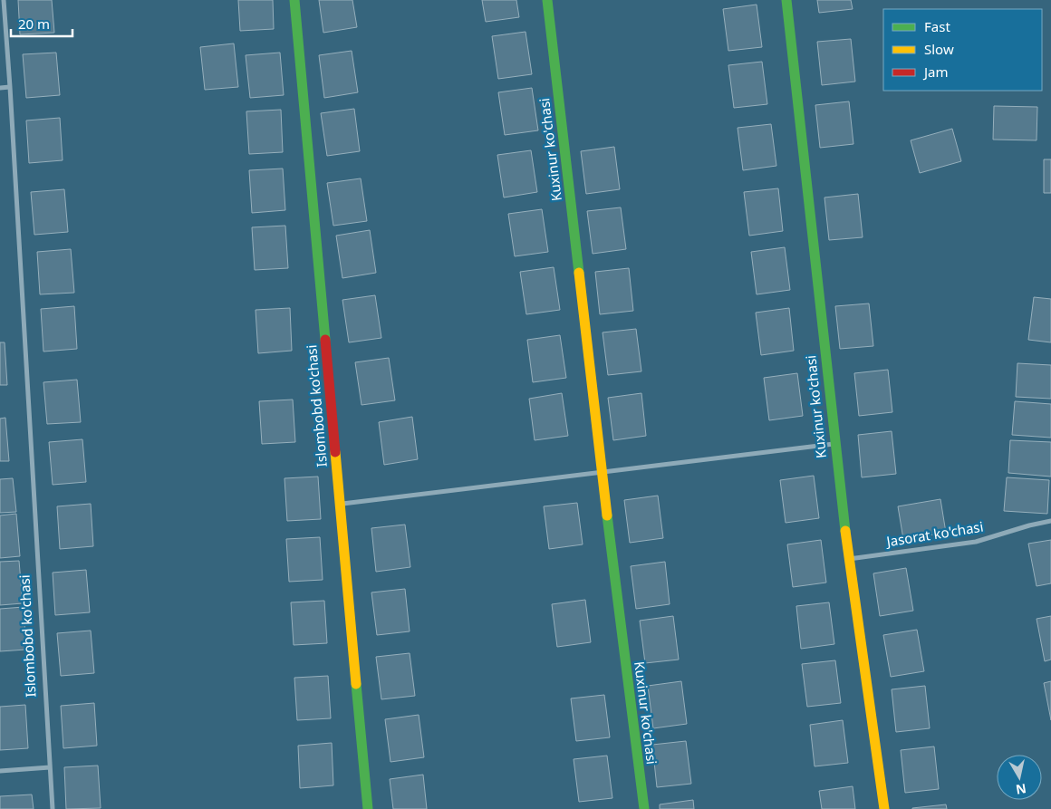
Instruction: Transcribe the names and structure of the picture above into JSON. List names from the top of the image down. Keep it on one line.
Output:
{"streets":{"street":["Kuxinur ko'chasi","Islombobd ko'chasi","Jasorat ko'chasi"]},"crossings":[["Kuxinur ko'chasi","Jasorat ko'chasi"]],"legend":["Fast","Slow","Jam"],"scale_bar":"20 m","north":"bottom"}
